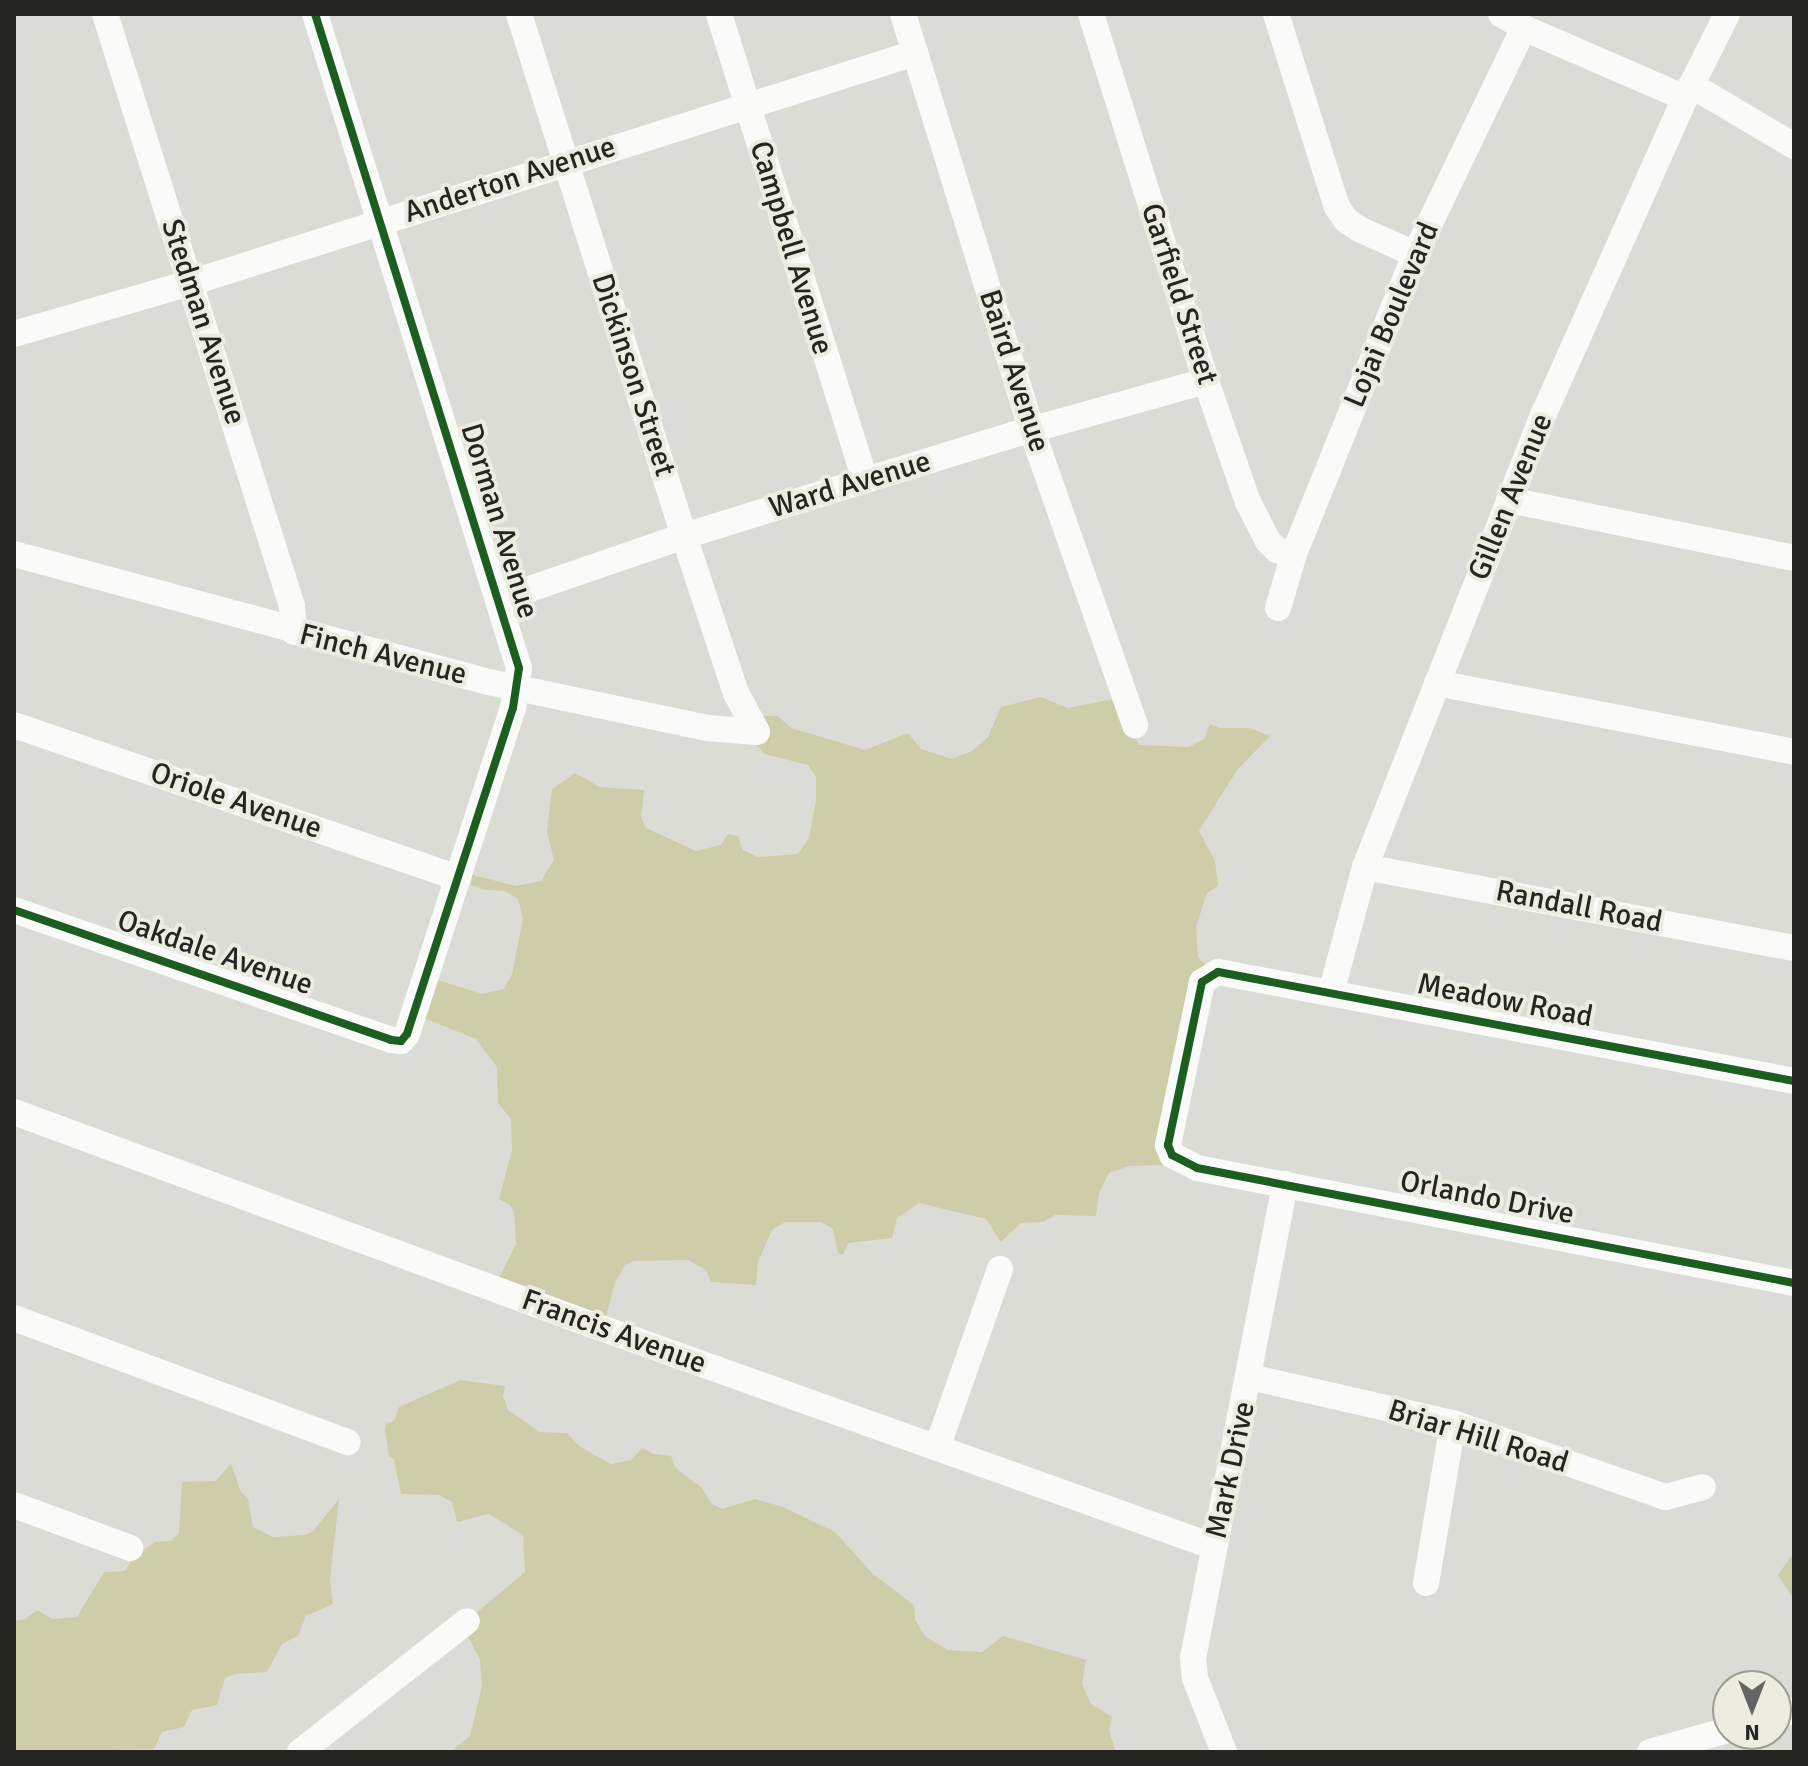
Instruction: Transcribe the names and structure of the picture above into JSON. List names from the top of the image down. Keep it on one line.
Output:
{"streets":{"street":["Anderton Avenue","Campbell Avenue","Garfield Street","Lojai Boulevard","Stedman Avenue","Baird Avenue","Dickinson Street","Ward Avenue","Gillen Avenue","Dorman Avenue","Finch Avenue","Oriole Avenue","Randall Road","Oakdale Avenue","Meadow Road","Orlando Drive","Francis Avenue","Briar Hill Road","Mark Drive"]},"crossings":[["Anderton Avenue","Campbell Avenue"],["Anderton Avenue","Stedman Avenue"],["Anderton Avenue","Baird Avenue"],["Anderton Avenue","Dickinson Street"],["Anderton Avenue","Dorman Avenue"],["Campbell Avenue","Ward Avenue"],["Garfield Street","Lojai Boulevard"],["Garfield Street","Ward Avenue"],["Stedman Avenue","Finch Avenue"],["Baird Avenue","Ward Avenue"],["Dickinson Street","Ward Avenue"],["Dickinson Street","Finch Avenue"],["Ward Avenue","Dorman Avenue"],["Gillen Avenue","Randall Road"],["Gillen Avenue","Meadow Road"],["Dorman Avenue","Finch Avenue"],["Dorman Avenue","Oriole Avenue"],["Dorman Avenue","Oakdale Avenue"],["Meadow Road","Orlando Drive"],["Orlando Drive","Mark Drive"],["Francis Avenue","Mark Drive"],["Briar Hill Road","Mark Drive"]],"north":"bottom"}
